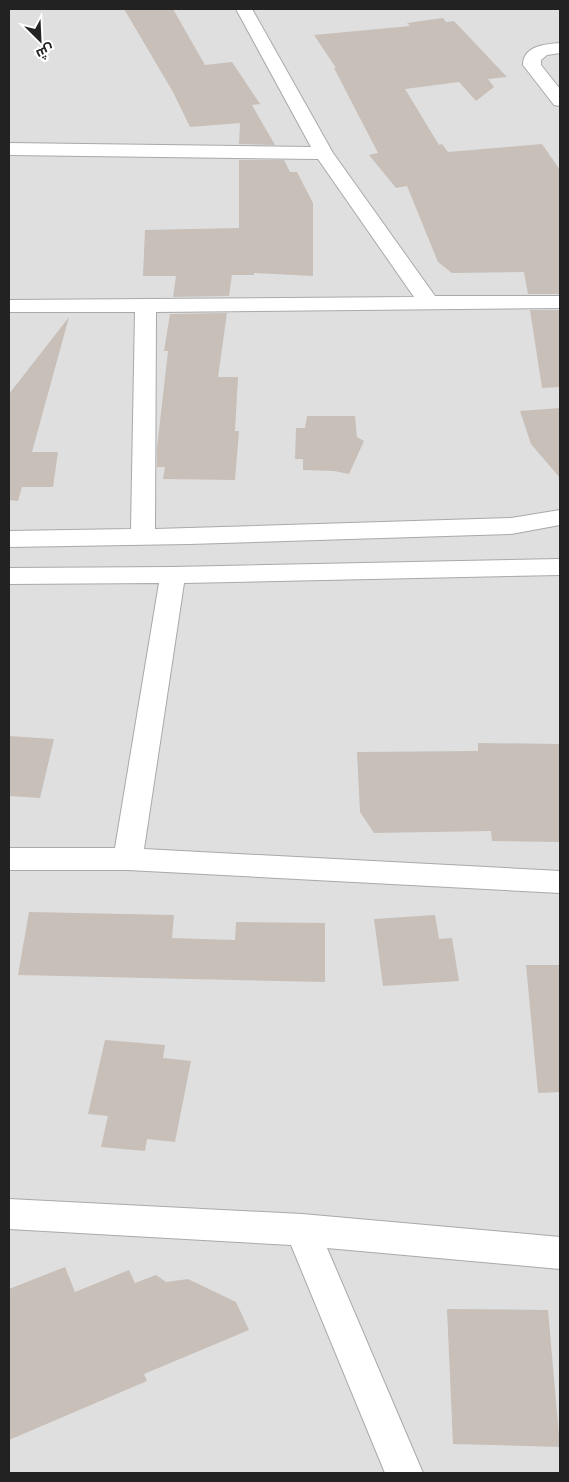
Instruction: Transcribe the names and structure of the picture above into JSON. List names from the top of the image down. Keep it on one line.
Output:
{"north":"bottom right"}
